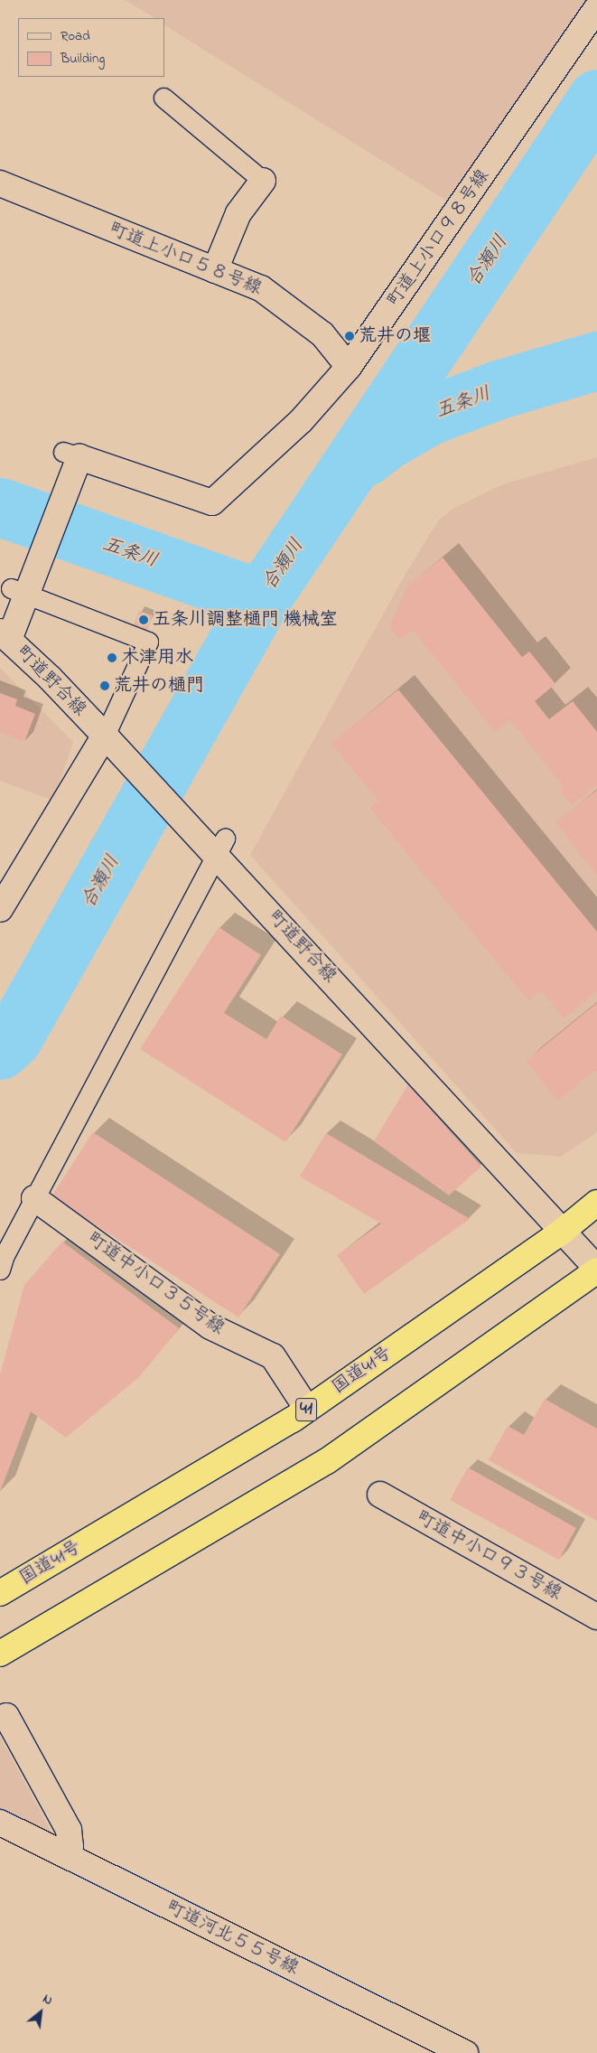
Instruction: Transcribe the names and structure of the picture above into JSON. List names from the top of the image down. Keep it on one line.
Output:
{"streets":{"highway":["国道41号","41"],"street":["町道上小口９８号線","町道上小口５８号線","町道野合線","町道中小口３５号線","町道中小口９３号線","町道河北５５号線"]},"crossings":[["町道上小口９８号線","町道上小口５８号線"],["町道上小口９８号線","町道野合線"],["町道野合線","国道41号"],["町道中小口３５号線","国道41号"]],"water":["合瀬川","五条川"],"places":["荒井の堰","五条川調整樋門 機械室","木津用水","荒井の樋門"],"legend":["Road","Building"],"north":"top right"}
